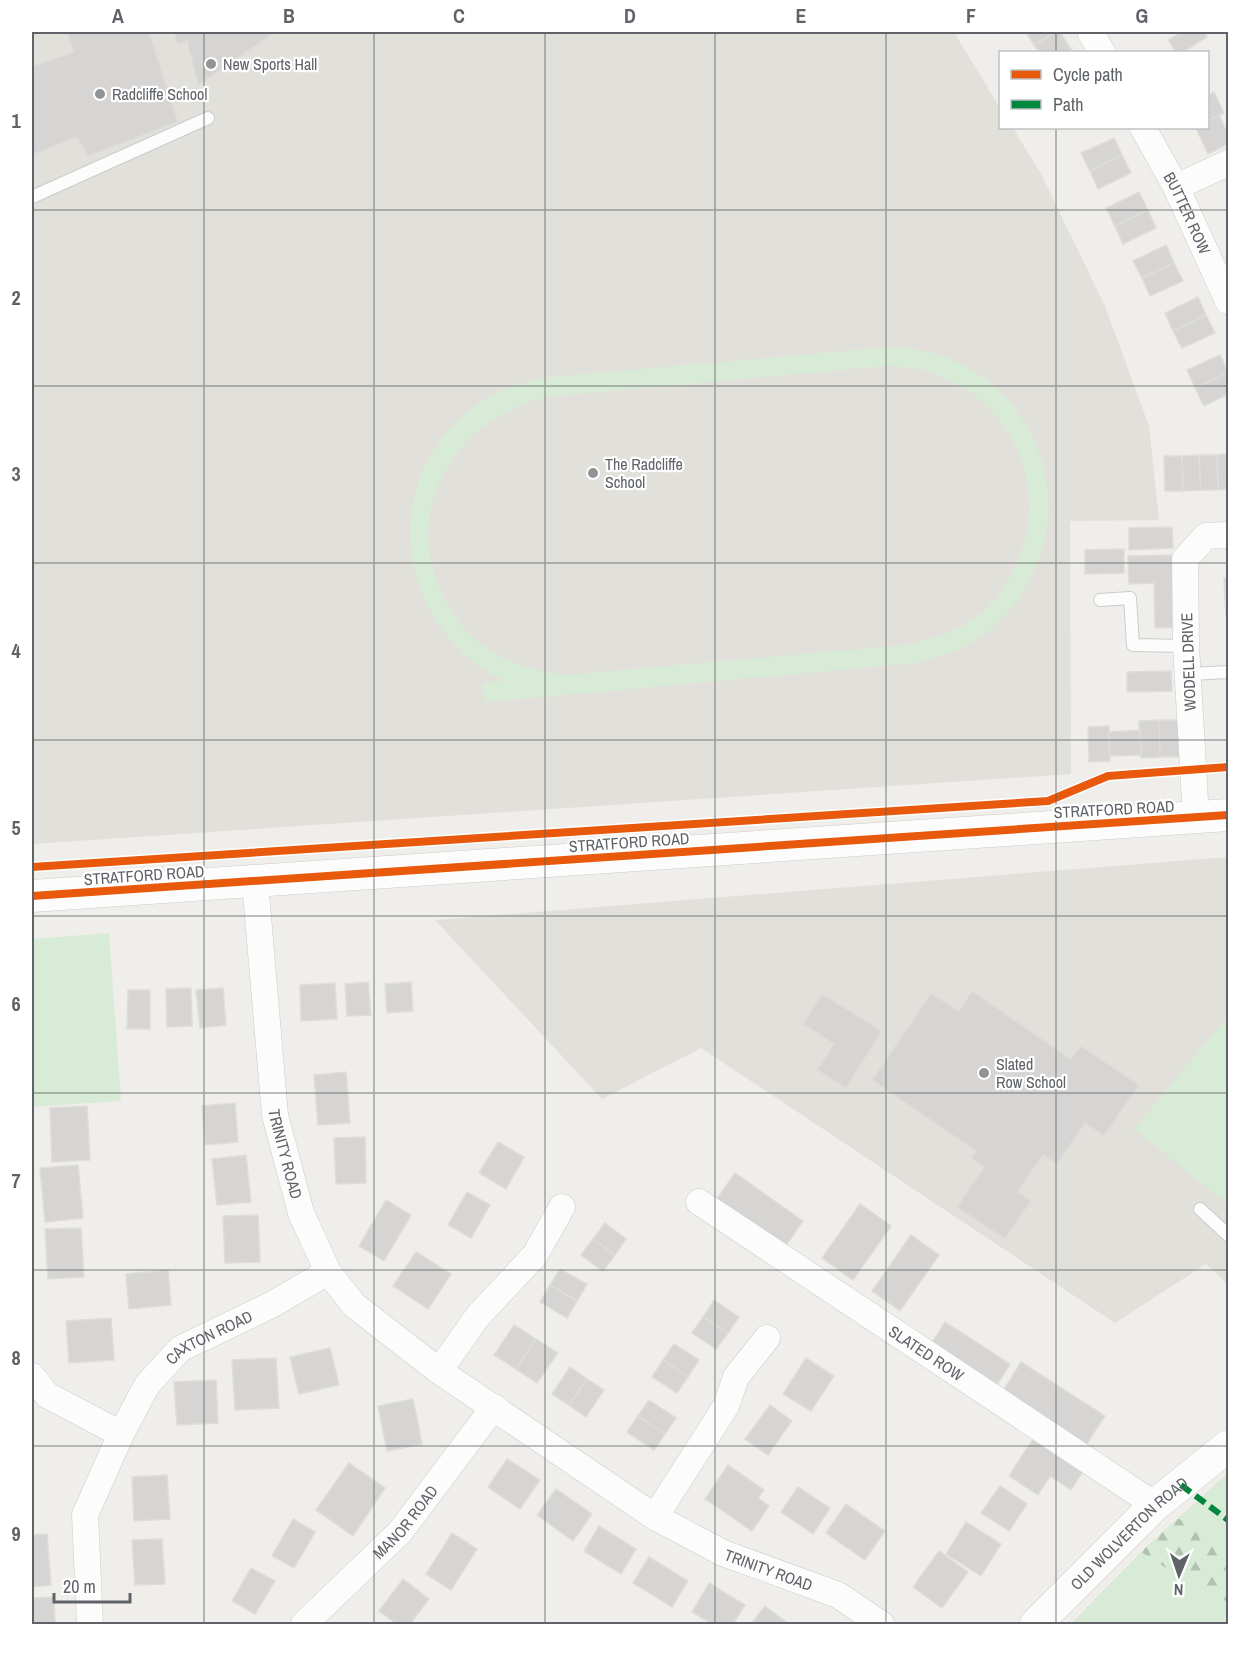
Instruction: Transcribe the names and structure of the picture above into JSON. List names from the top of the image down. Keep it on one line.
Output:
{"streets":{"street":["BUTTER ROW","WODELL DRIVE","STRATFORD ROAD","TRINITY ROAD","CAXTON ROAD","SLATED ROW","MANOR ROAD","OLD WOLVERTON ROAD"]},"crossings":[["WODELL DRIVE","STRATFORD ROAD"],["STRATFORD ROAD","TRINITY ROAD"],["TRINITY ROAD","CAXTON ROAD"],["TRINITY ROAD","MANOR ROAD"],["SLATED ROW","OLD WOLVERTON ROAD"]],"places":["New Sports Hall","Radcliffe School","The Radcliffe School","Slated Row School"],"legend":["Cycle path","Path"],"scale_bar":"20 m","north":"bottom","grid":{"columns":["A","B","C","D","E","F","G"],"rows":["1","2","3","4","5","6","7","8","9"]}}
